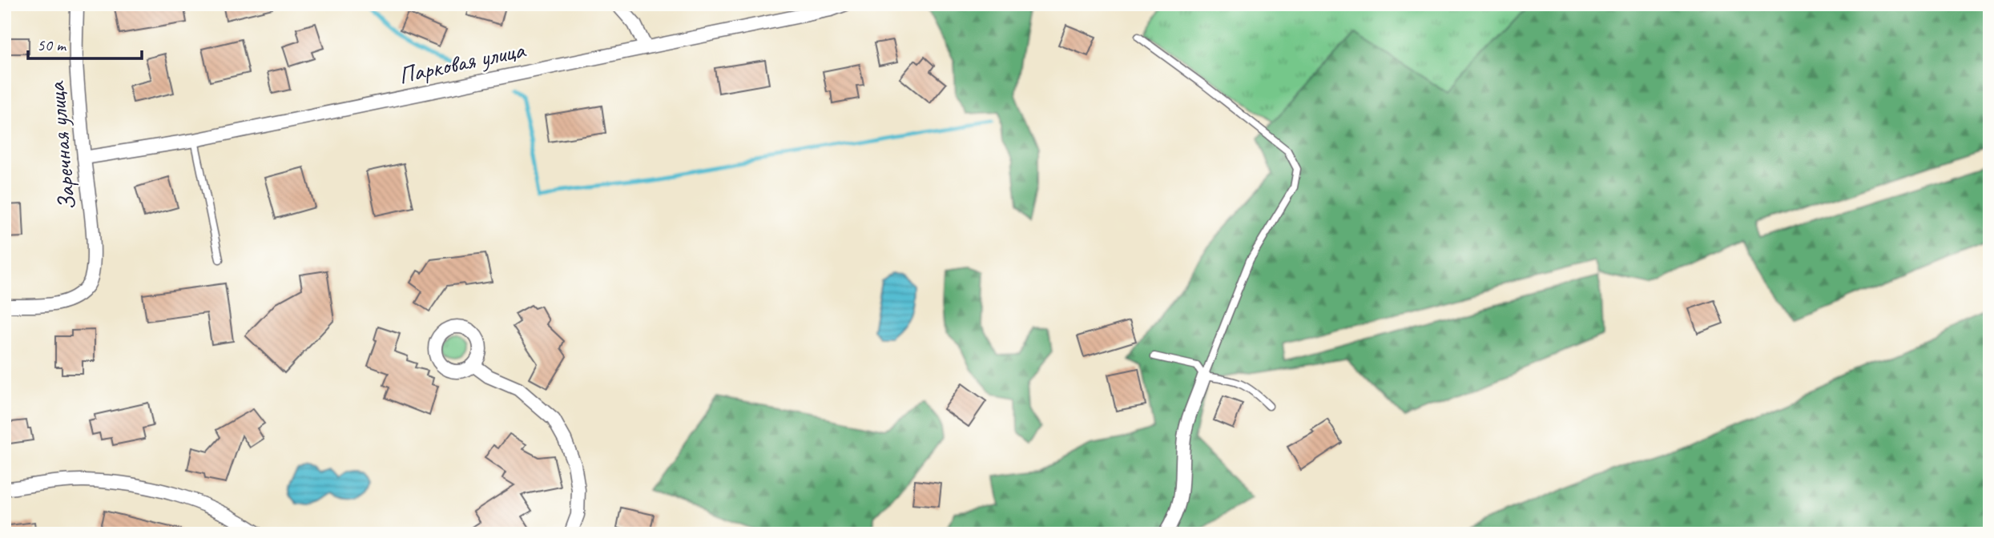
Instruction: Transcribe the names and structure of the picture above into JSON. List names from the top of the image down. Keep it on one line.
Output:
{"streets":{"street":["Парковая улица","Заречная улица"]},"crossings":[["Парковая улица","Заречная улица"]],"scale_bar":"50 m"}
